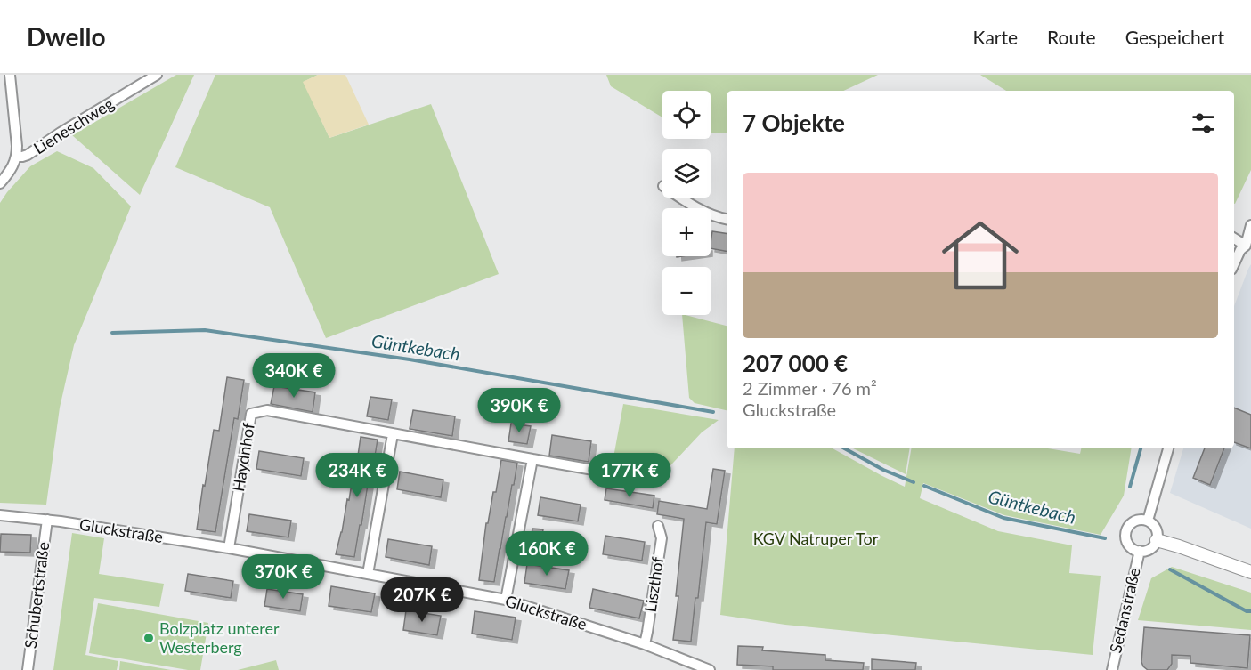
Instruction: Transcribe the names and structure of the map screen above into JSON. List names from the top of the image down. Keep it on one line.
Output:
{"streets":{"street":["Lieneschweg","Haydnhof","Gluckstraße","Liszthof","Schubertstraße","Sedanstraße"]},"crossings":[["Haydnhof","Gluckstraße"],["Gluckstraße","Liszthof"],["Gluckstraße","Schubertstraße"]],"water":["Güntkebach"],"parks":["KGV Natruper Tor"],"places":["Bolzplatz unterer Westerberg"],"page":{"header":"Dwello","nav":["Karte","Route","Gespeichert"],"map_buttons":["+","−"],"heading":"7 Objekte","list":[{"name":"207 000 €","note":"2 Zimmer · 76 m² · Gluckstraße"}],"price":["340K €","390K €","234K €","177K €","160K €","370K €","207K €"]}}
